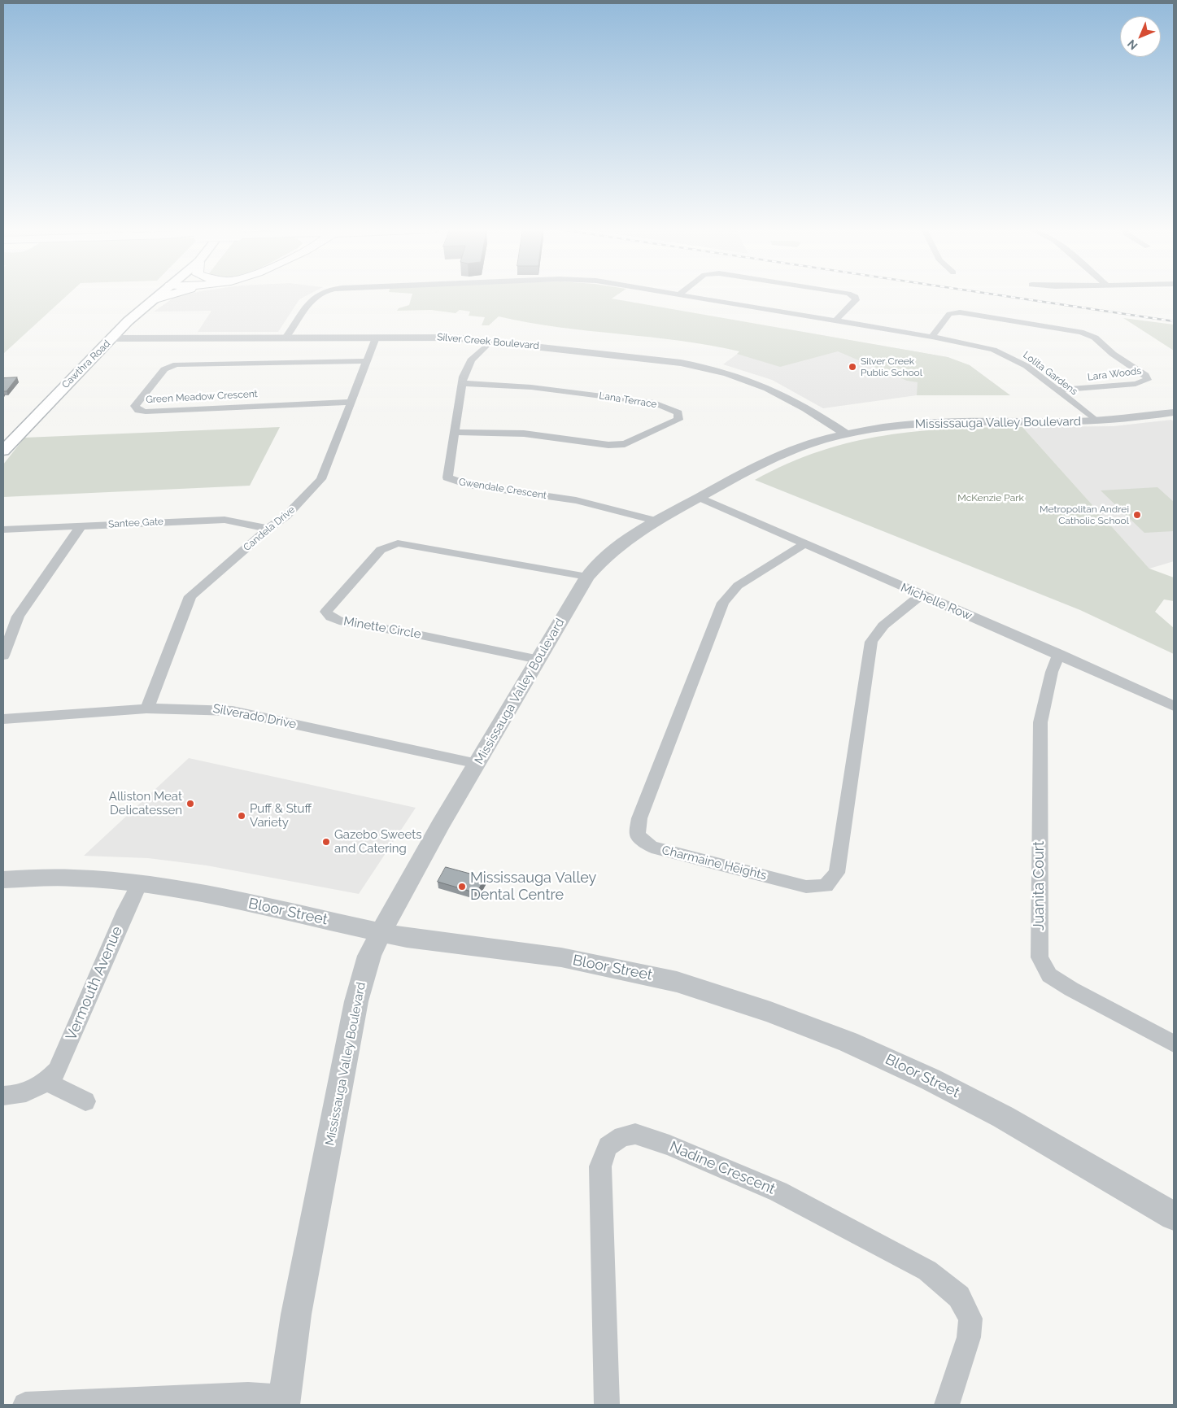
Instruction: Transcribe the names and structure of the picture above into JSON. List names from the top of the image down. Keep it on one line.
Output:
{"streets":{"main road":["Cawthra Road"],"street":["Silver Creek Boulevard","Lolita Gardens","Lara Woods","Green Meadow Crescent","Lana Terrace","Mississauga Valley Boulevard","Gwendale Crescent","Santee Gate","Candela Drive","Michelle Row","Minette Circle","Silverado Drive","Charmaine Heights","Juanita Court","Bloor Street","Vermouth Avenue","Nadine Crescent"]},"crossings":[["Silver Creek Boulevard","Cawthra Road"],["Silver Creek Boulevard","Lolita Gardens"],["Silver Creek Boulevard","Mississauga Valley Boulevard"],["Silver Creek Boulevard","Gwendale Crescent"],["Silver Creek Boulevard","Candela Drive"],["Lolita Gardens","Lara Woods"],["Lolita Gardens","Mississauga Valley Boulevard"],["Green Meadow Crescent","Candela Drive"],["Lana Terrace","Gwendale Crescent"],["Mississauga Valley Boulevard","Gwendale Crescent"],["Mississauga Valley Boulevard","Michelle Row"],["Mississauga Valley Boulevard","Minette Circle"],["Mississauga Valley Boulevard","Silverado Drive"],["Mississauga Valley Boulevard","Bloor Street"],["Santee Gate","Candela Drive"],["Candela Drive","Silverado Drive"],["Michelle Row","Charmaine Heights"],["Michelle Row","Juanita Court"],["Bloor Street","Vermouth Avenue"]],"parks":["McKenzie Park"],"places":["Silver Creek Public School","Metropolitan Andrei Catholic School","Alliston Meat Delicatessen","Puff & Stuff Variety","Gazebo Sweets and Catering","Mississauga Valley Dental Centre"],"north":"bottom left"}
